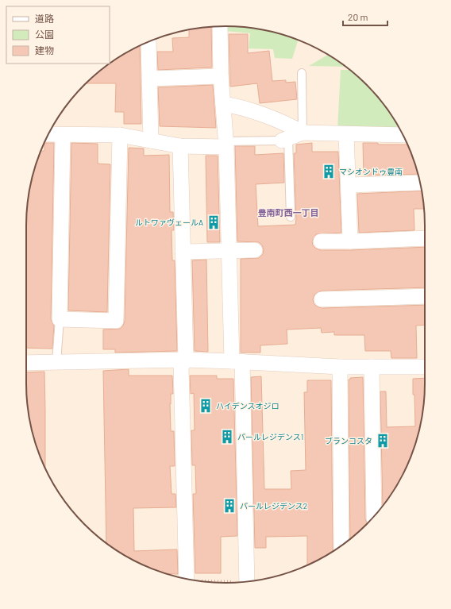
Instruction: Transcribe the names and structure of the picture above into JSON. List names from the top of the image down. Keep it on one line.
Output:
{"districts":["豊南町西一丁目"],"places":{"building":["マシオンドゥ豊南","ルトワァヴェールA","ハイデンスオジロ","パールレジデンス1","ブランコスタ","パールレジデンス2"]},"legend":["道路","公園","建物"],"scale_bar":"20 m"}
